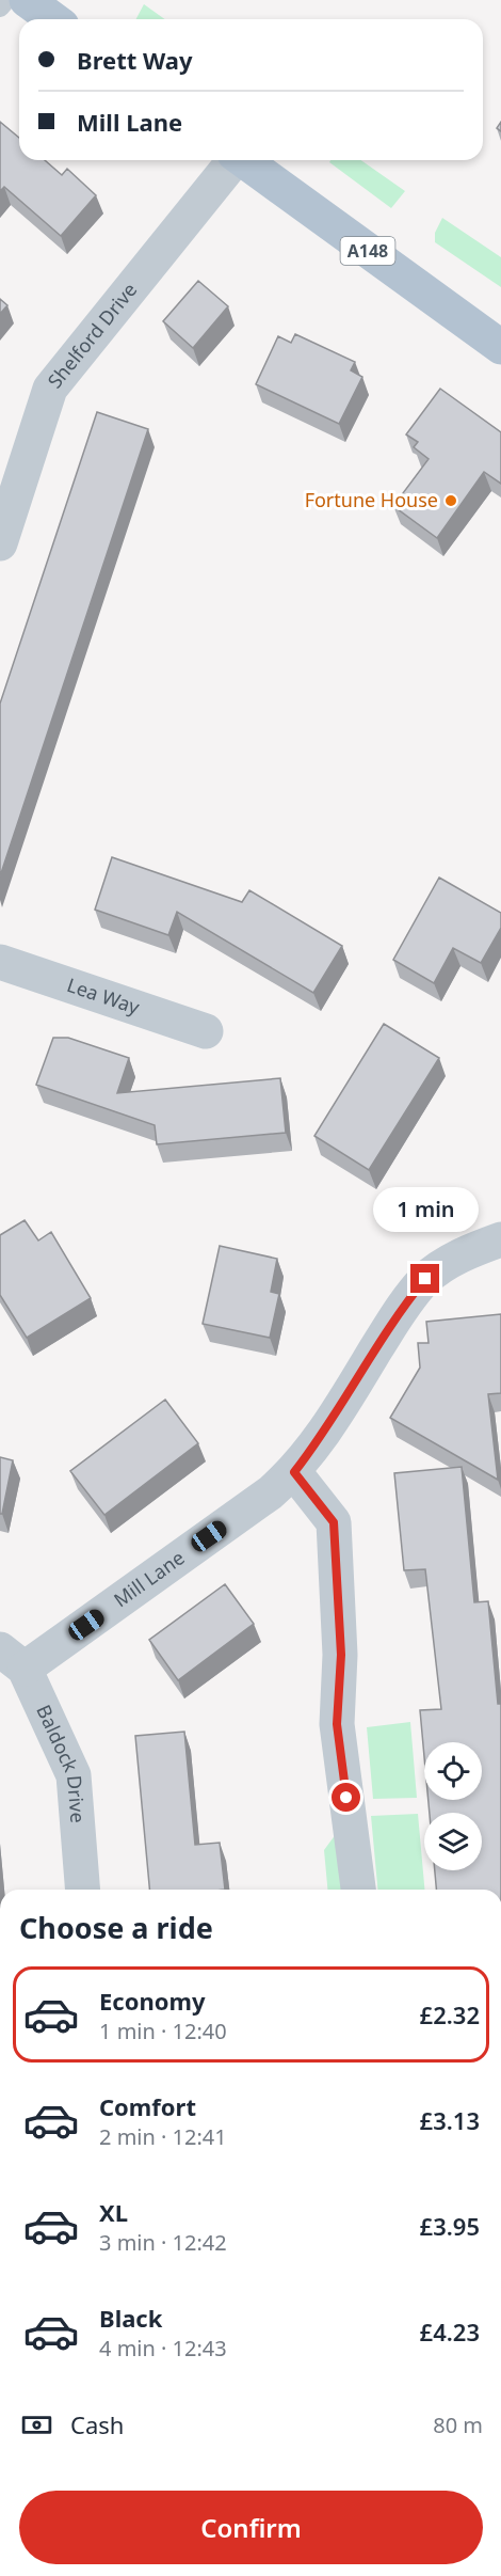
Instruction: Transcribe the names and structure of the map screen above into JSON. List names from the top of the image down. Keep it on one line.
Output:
{"streets":{"main road":["A148"],"street":["Shelford Drive","Lea Way","Mill Lane","Baldock Drive"]},"crossings":[["Mill Lane","Baldock Drive"]],"places":["Fortune House"],"page":{"banner":["Brett Way","Mill Lane"],"bubble":"1 min","heading":"Choose a ride","list":[{"name":"Economy","note":"1 min · 12:40","value":"£2.32"},{"name":"Comfort","note":"2 min · 12:41","value":"£3.13"},{"name":"XL","note":"3 min · 12:42","value":"£3.95"},{"name":"Black","note":"4 min · 12:43","value":"£4.23"}],"pay":["Cash","80 m"],"buttons":"Confirm"}}
